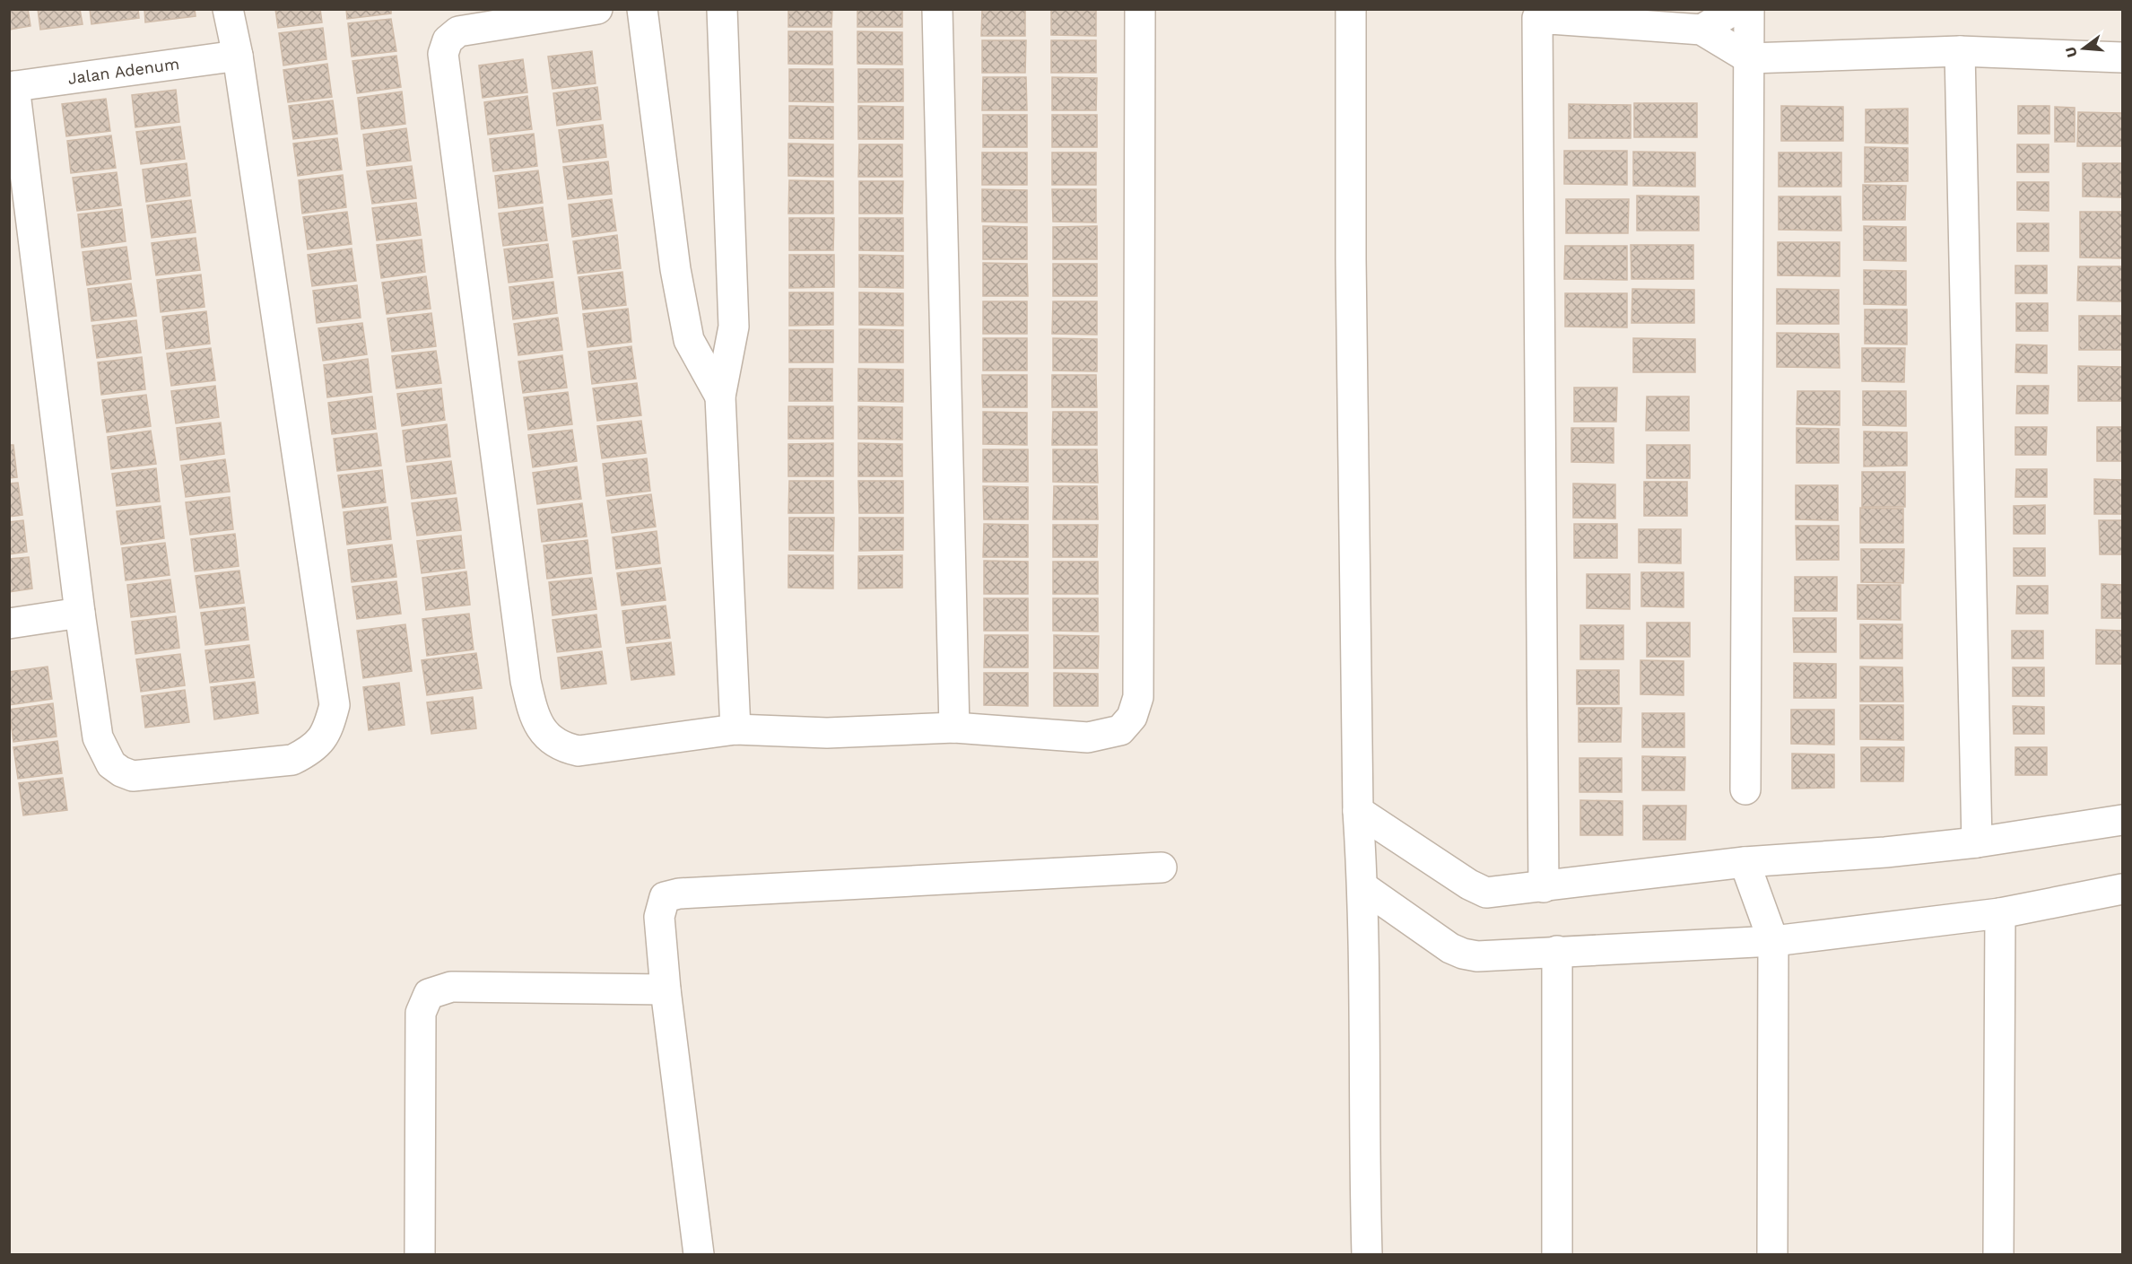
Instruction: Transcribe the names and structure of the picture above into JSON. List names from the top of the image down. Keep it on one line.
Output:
{"streets":{"street":["Jalan Adenum"]},"north":"left"}
